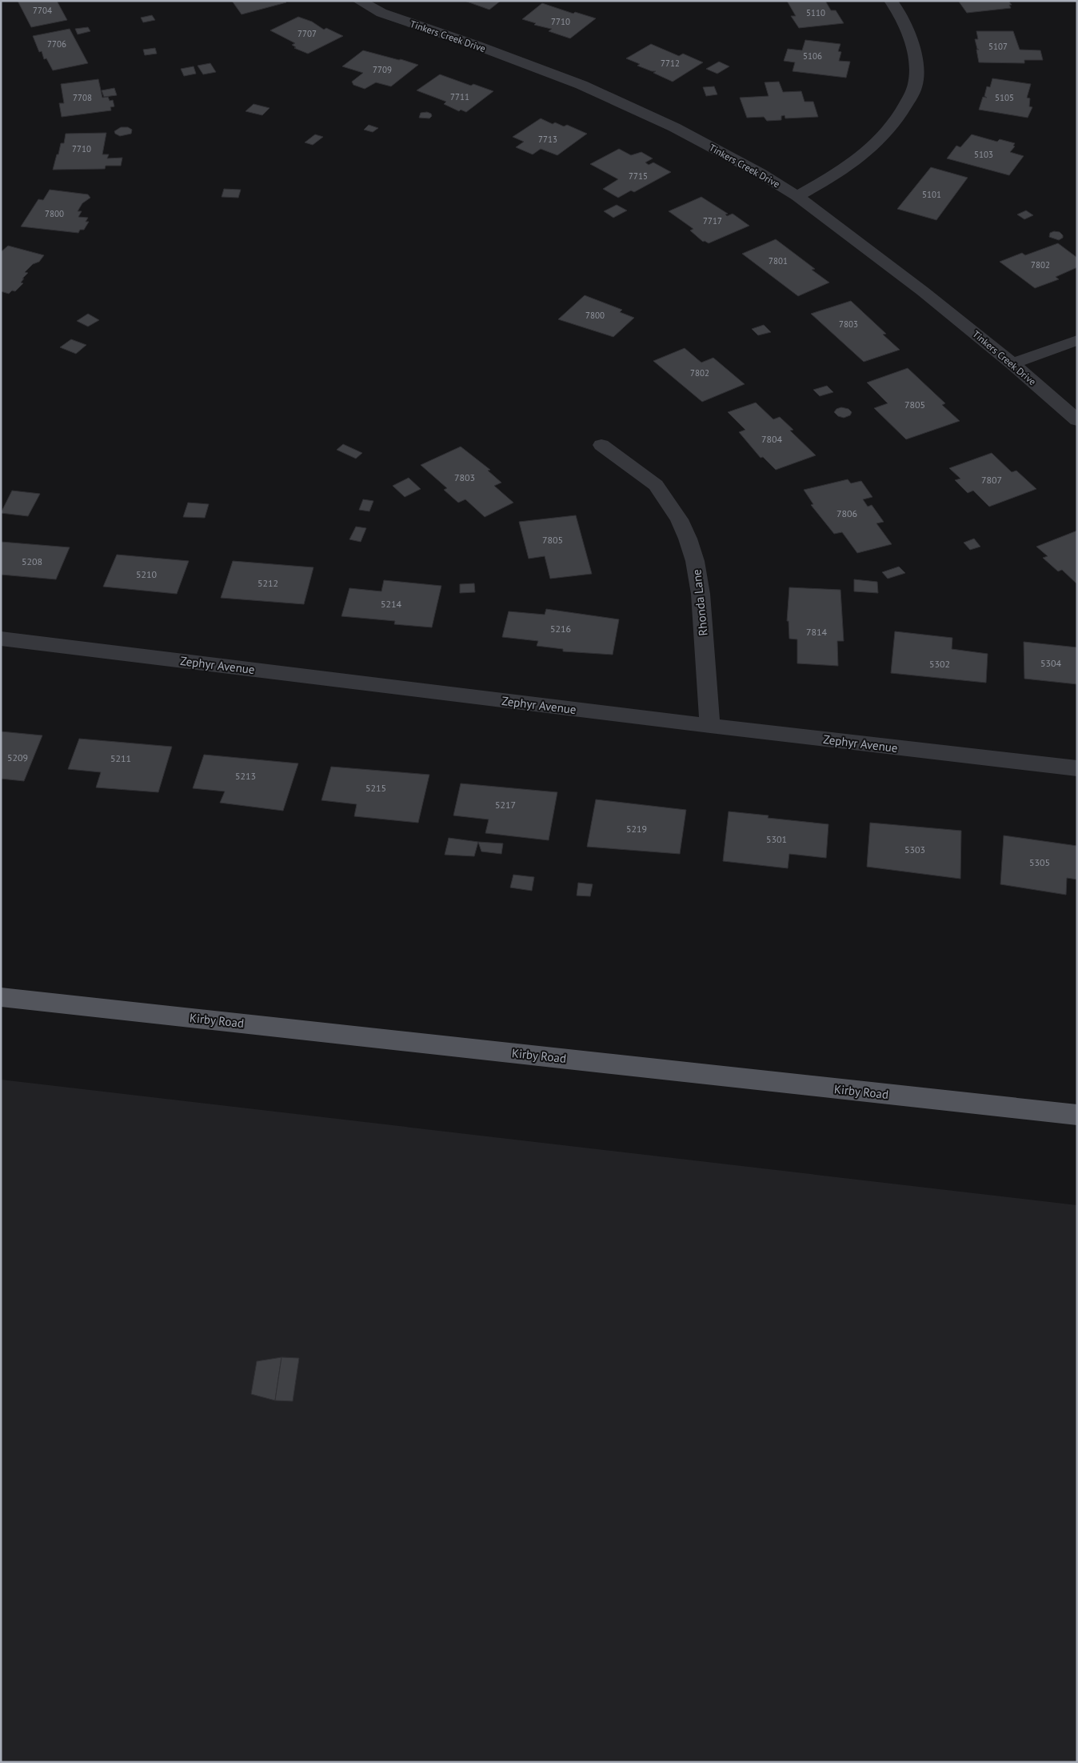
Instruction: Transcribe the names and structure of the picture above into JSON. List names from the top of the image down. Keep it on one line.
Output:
{"streets":{"main road":["Kirby Road"],"street":["Tinkers Creek Drive","Rhonda Lane","Zephyr Avenue"]},"crossings":[["Rhonda Lane","Zephyr Avenue"]],"house_numbers":["7704","5110","7710","7707","7706","5107","5106","7712","7709","7711","7708","5105","7713","7710","5103","7715","5101","7800","7717","7801","7802","7800","7803","7802","7805","7804","7803","7807","7806","7805","5208","5210","5212","5214","5216","7814","5304","5302","5209","5211","5213","5215","5217","5219","5301","5303","5305"]}
